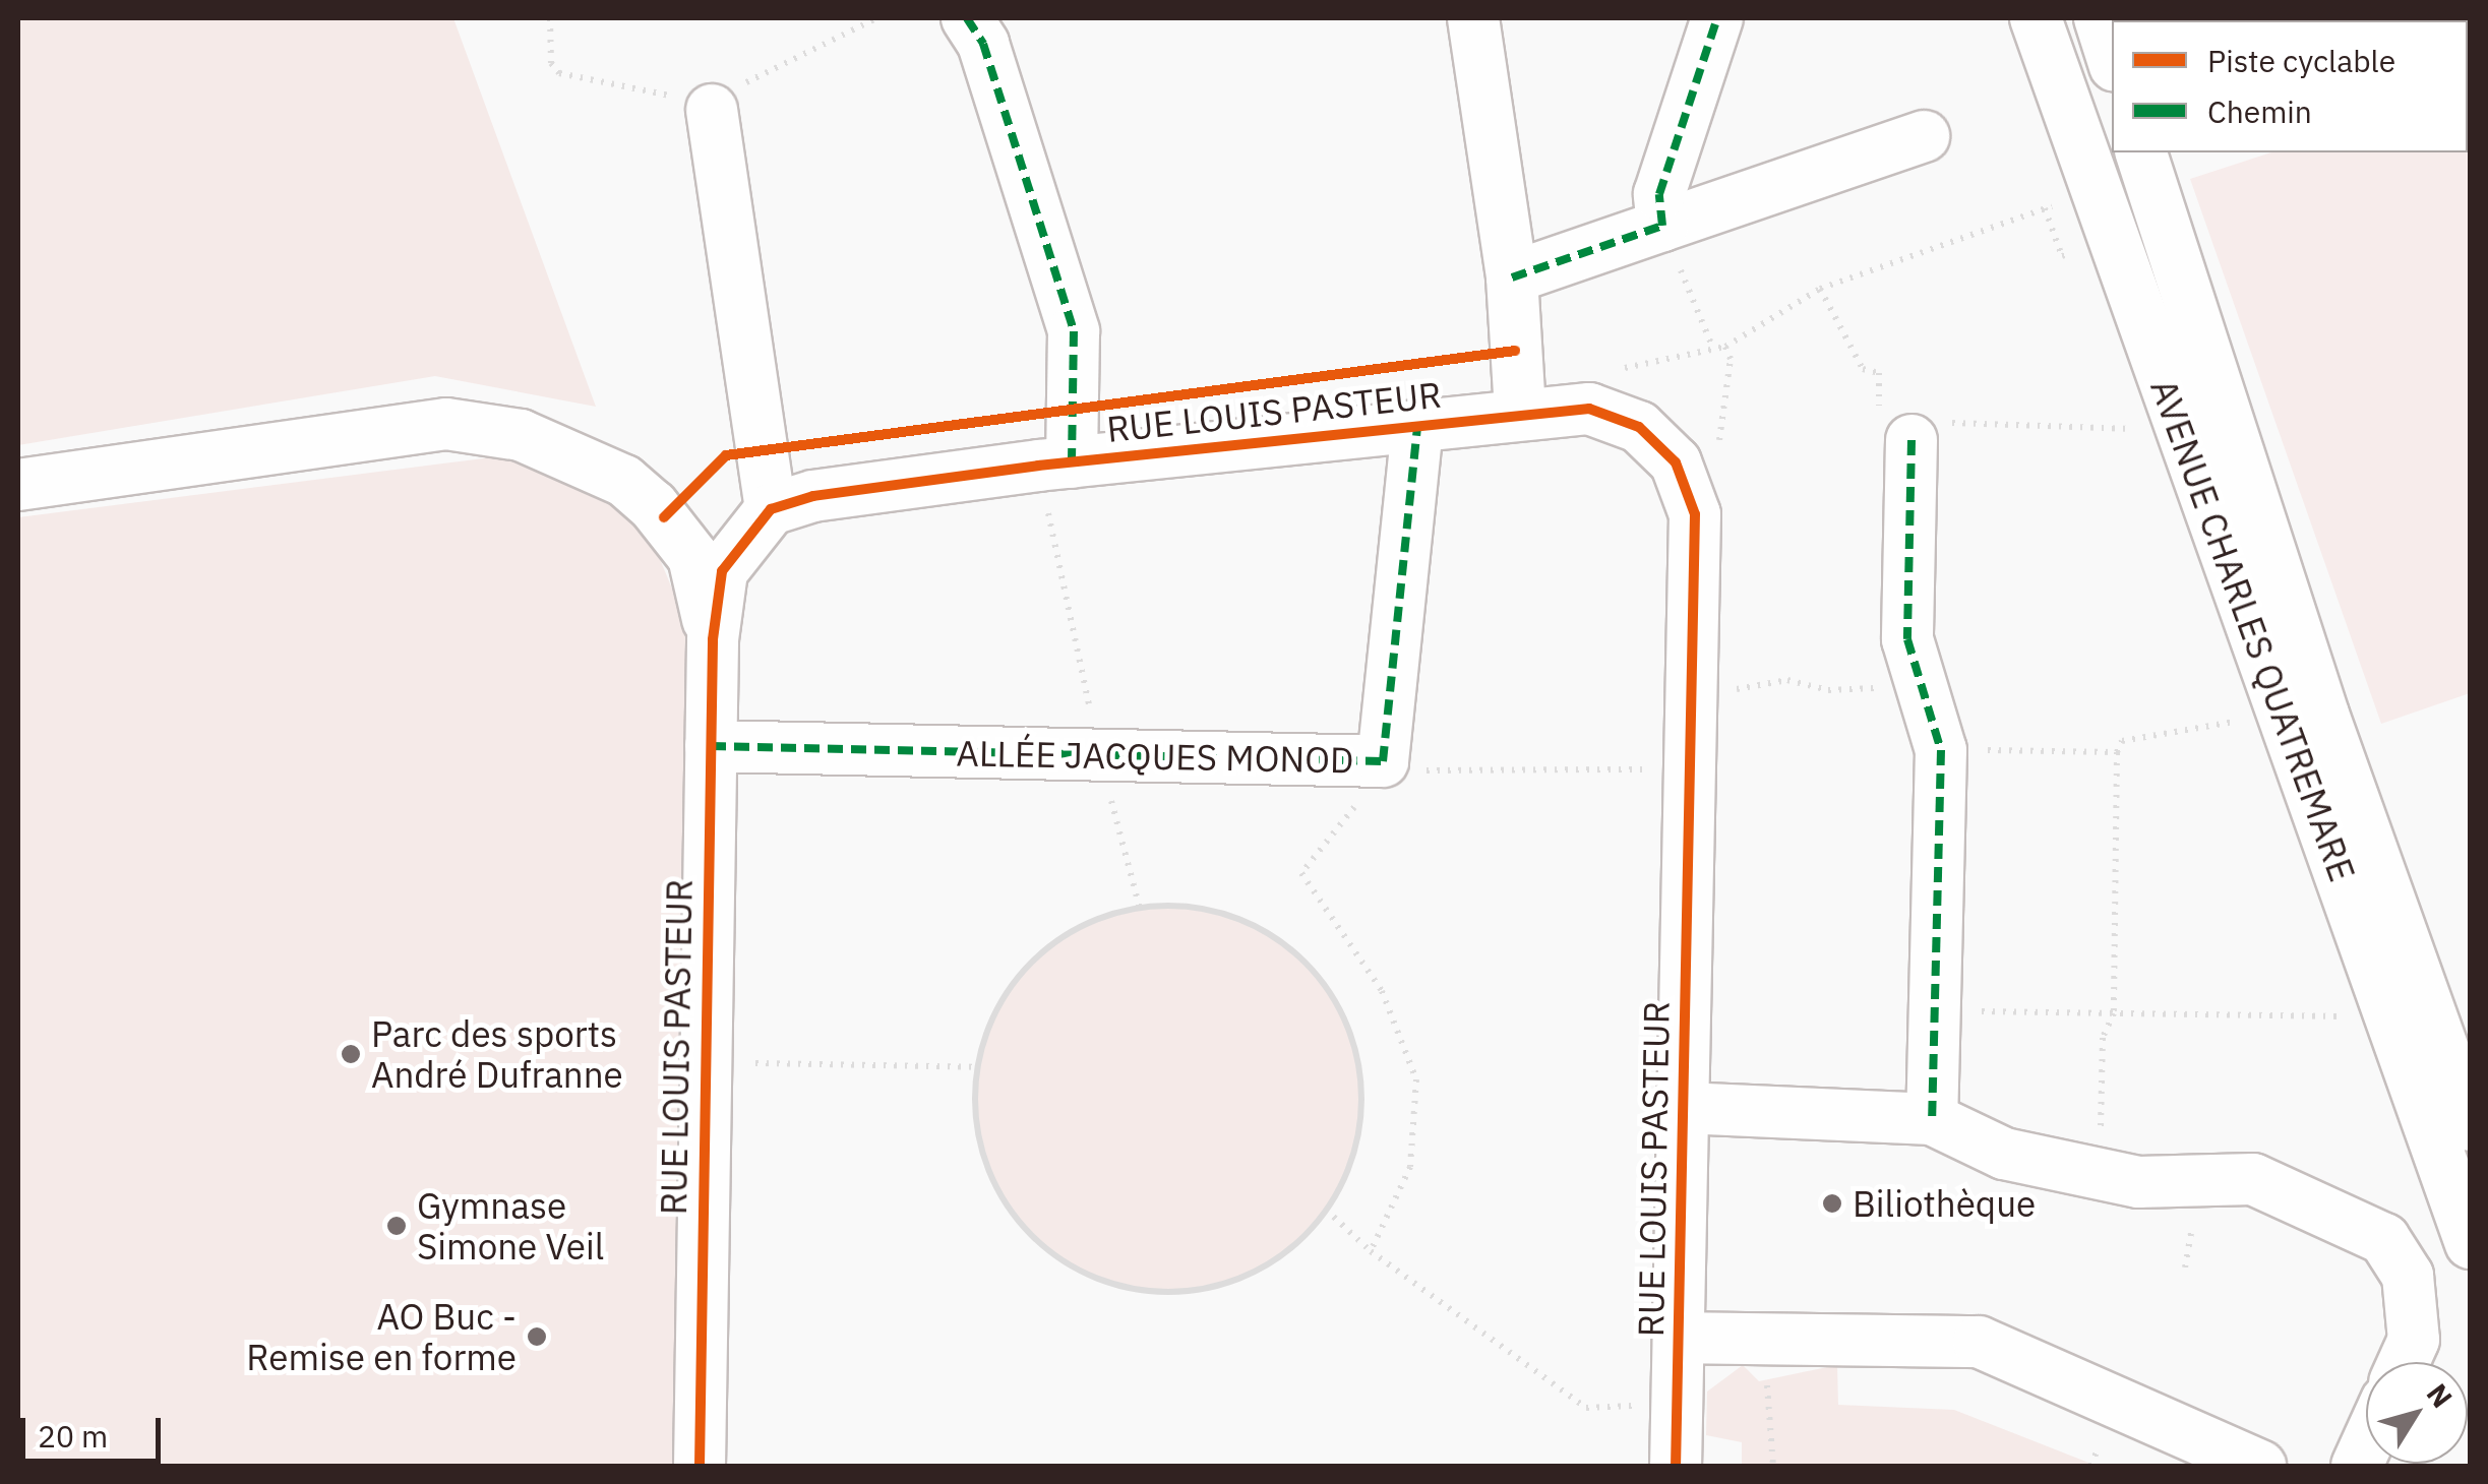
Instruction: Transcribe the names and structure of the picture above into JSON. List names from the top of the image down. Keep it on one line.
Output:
{"streets":{"street":["RUE LOUIS PASTEUR","AVENUE CHARLES QUATREMARE","ALLÉE JACQUES MONOD"]},"crossings":[["RUE LOUIS PASTEUR","ALLÉE JACQUES MONOD"]],"places":["Parc des sports André Dufranne","Biliothèque","Gymnase Simone Veil","AO Buc - Remise en forme"],"legend":["Piste cyclable","Chemin"],"scale_bar":"20 m","north":"top right"}
